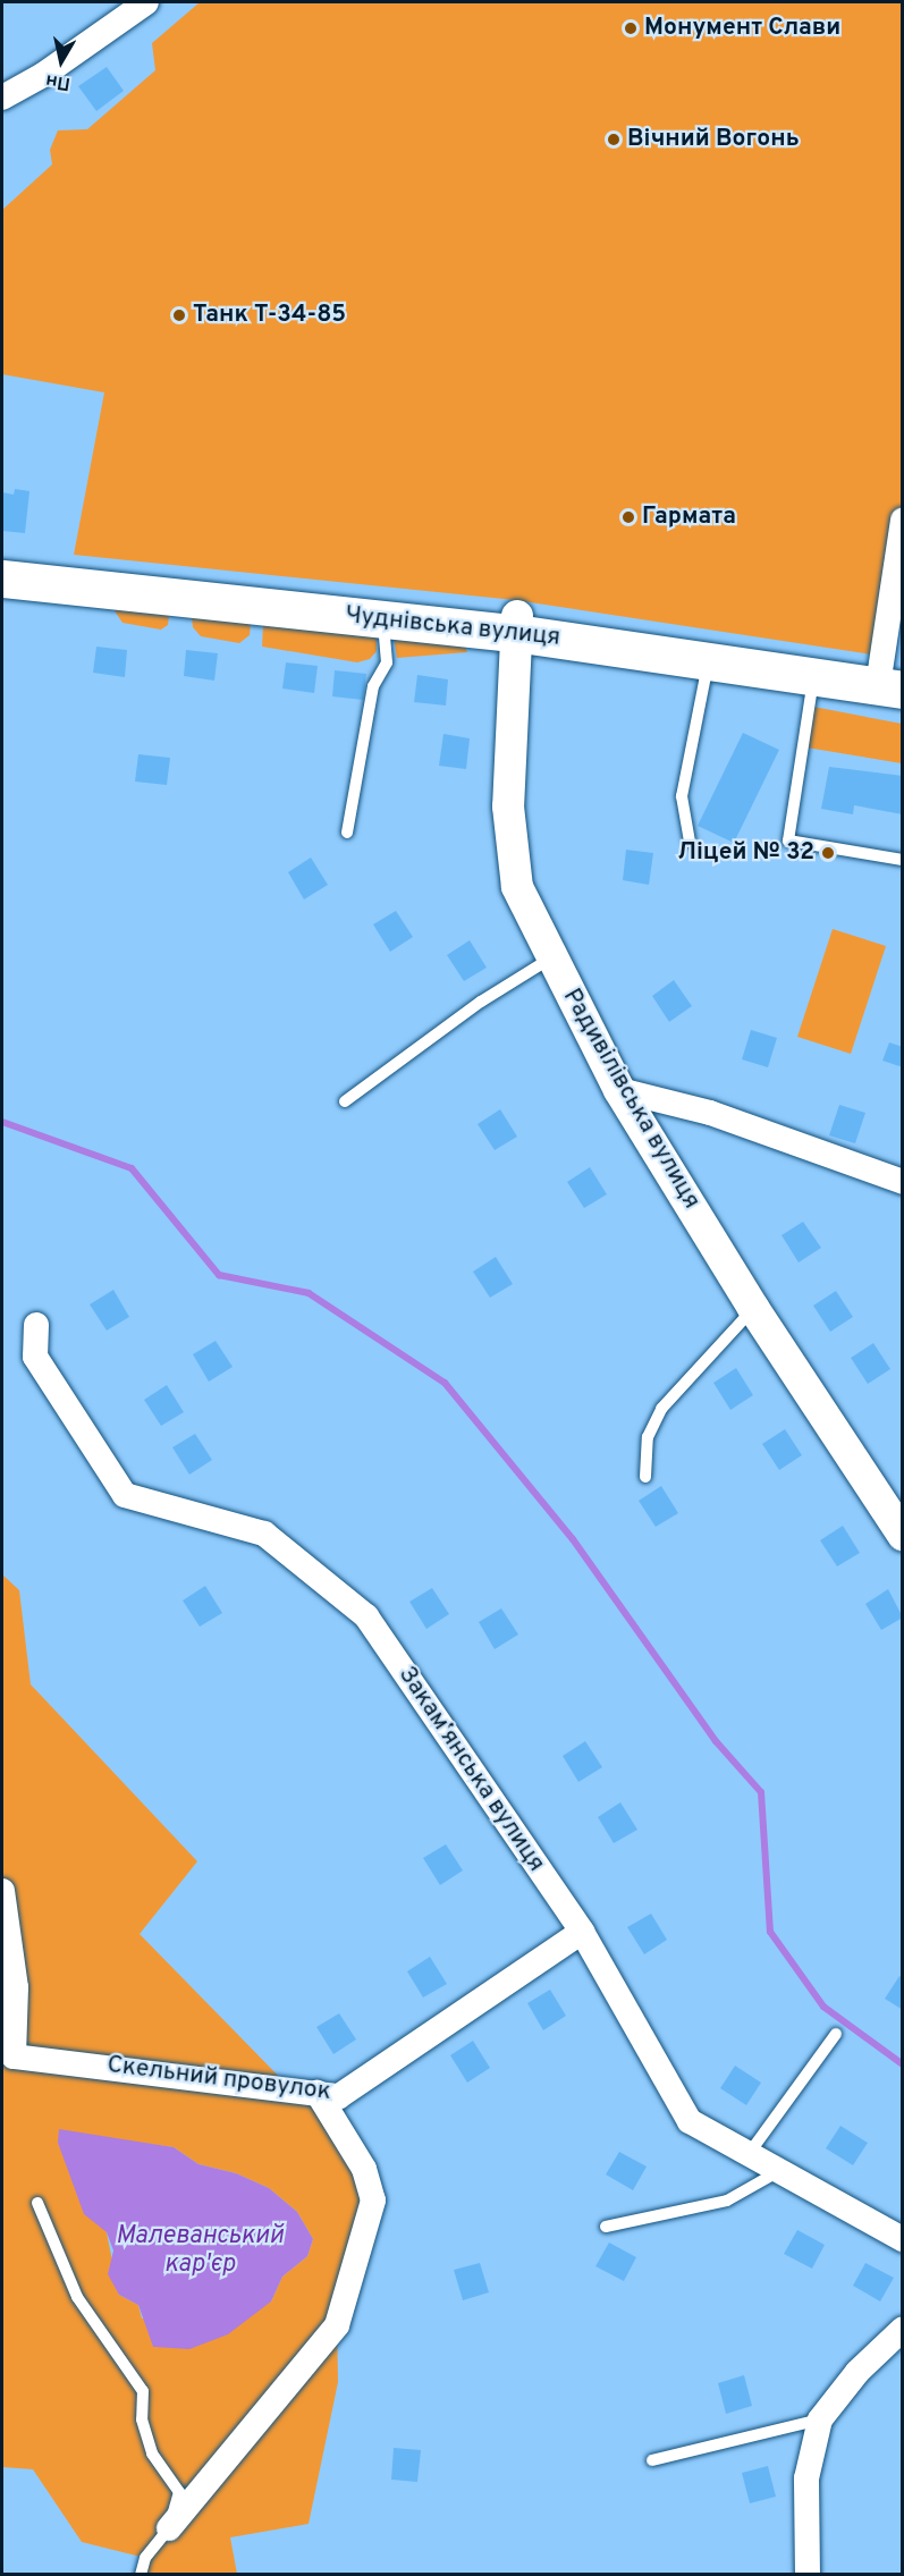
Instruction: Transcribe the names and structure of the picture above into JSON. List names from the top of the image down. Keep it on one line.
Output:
{"streets":{"main road":["Чуднівська вулиця"],"street":["Радивілівська вулиця","Закамʼянська вулиця","Скельний провулок"]},"crossings":[["Чуднівська вулиця","Радивілівська вулиця"],["Закамʼянська вулиця","Скельний провулок"]],"water":["Малеванський кар'єр"],"places":["Монумент Слави","Вічний Вогонь","Танк Т-34-85","Гармата","Ліцей № 32"],"north":"bottom"}
